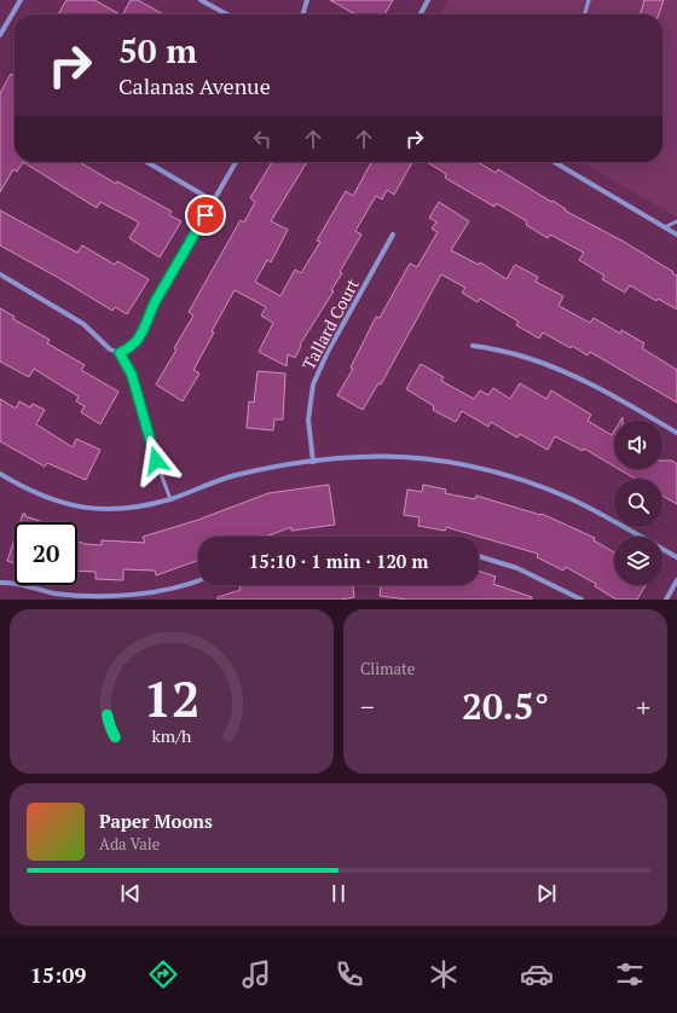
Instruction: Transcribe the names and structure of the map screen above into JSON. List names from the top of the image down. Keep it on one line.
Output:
{"streets":{"street":["Tallard Court"]},"page":{"turn":["50 m","Calanas Avenue"],"limit":"20","trip":"15:10 · 1 min · 120 m","tile":"Climate","heat":["−","20.5°","+"],"song":["Paper Moons","Ada Vale"],"tabs":"15:09","gauge":["12","km/h"]}}
